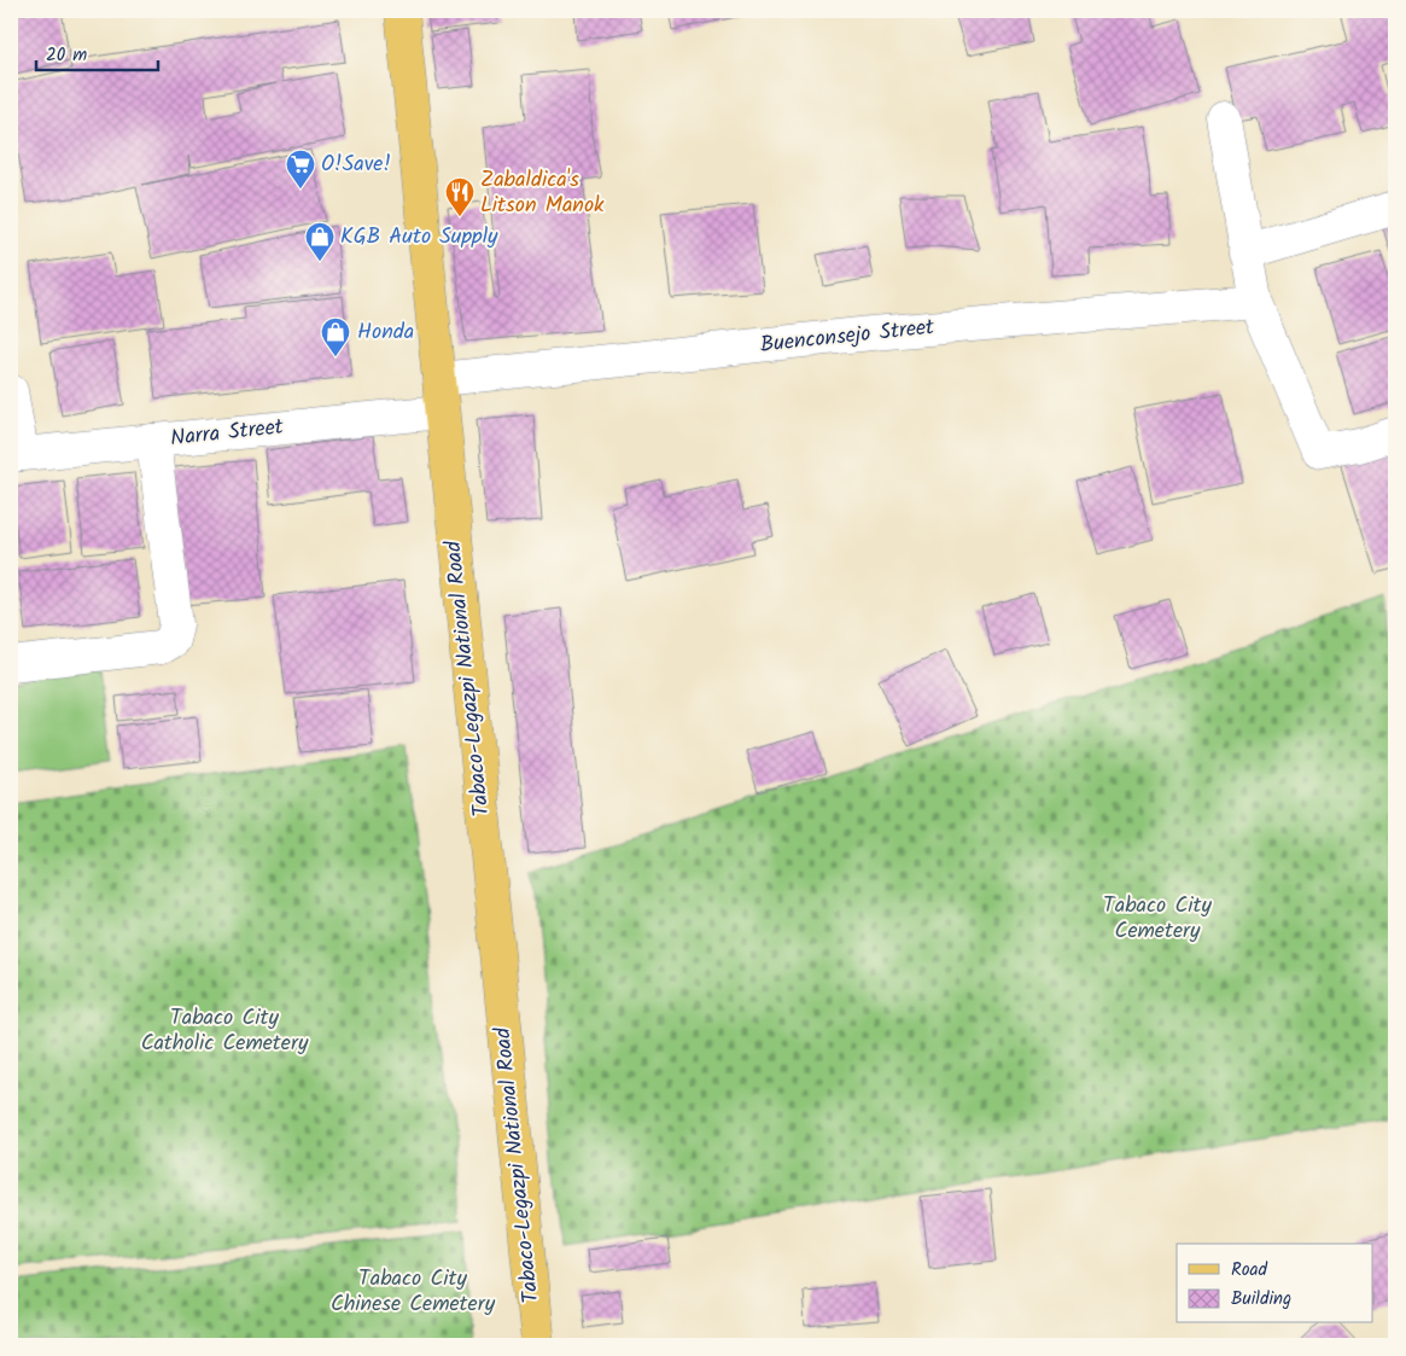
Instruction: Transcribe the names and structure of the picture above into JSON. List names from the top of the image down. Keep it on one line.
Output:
{"streets":{"main road":["Tabaco-Legazpi National Road"],"street":["Buenconsejo Street","Narra Street"]},"crossings":[["Buenconsejo Street","Tabaco-Legazpi National Road"],["Narra Street","Tabaco-Legazpi National Road"]],"parks":["Tabaco City Cemetery","Tabaco City Catholic Cemetery","Tabaco City Chinese Cemetery"],"places":{"supermarket":["O!Save!"],"restaurant":["Zabaldica's Litson Manok"],"shop":["KGB Auto Supply","Honda"]},"legend":["Road","Building"],"scale_bar":"20 m"}
